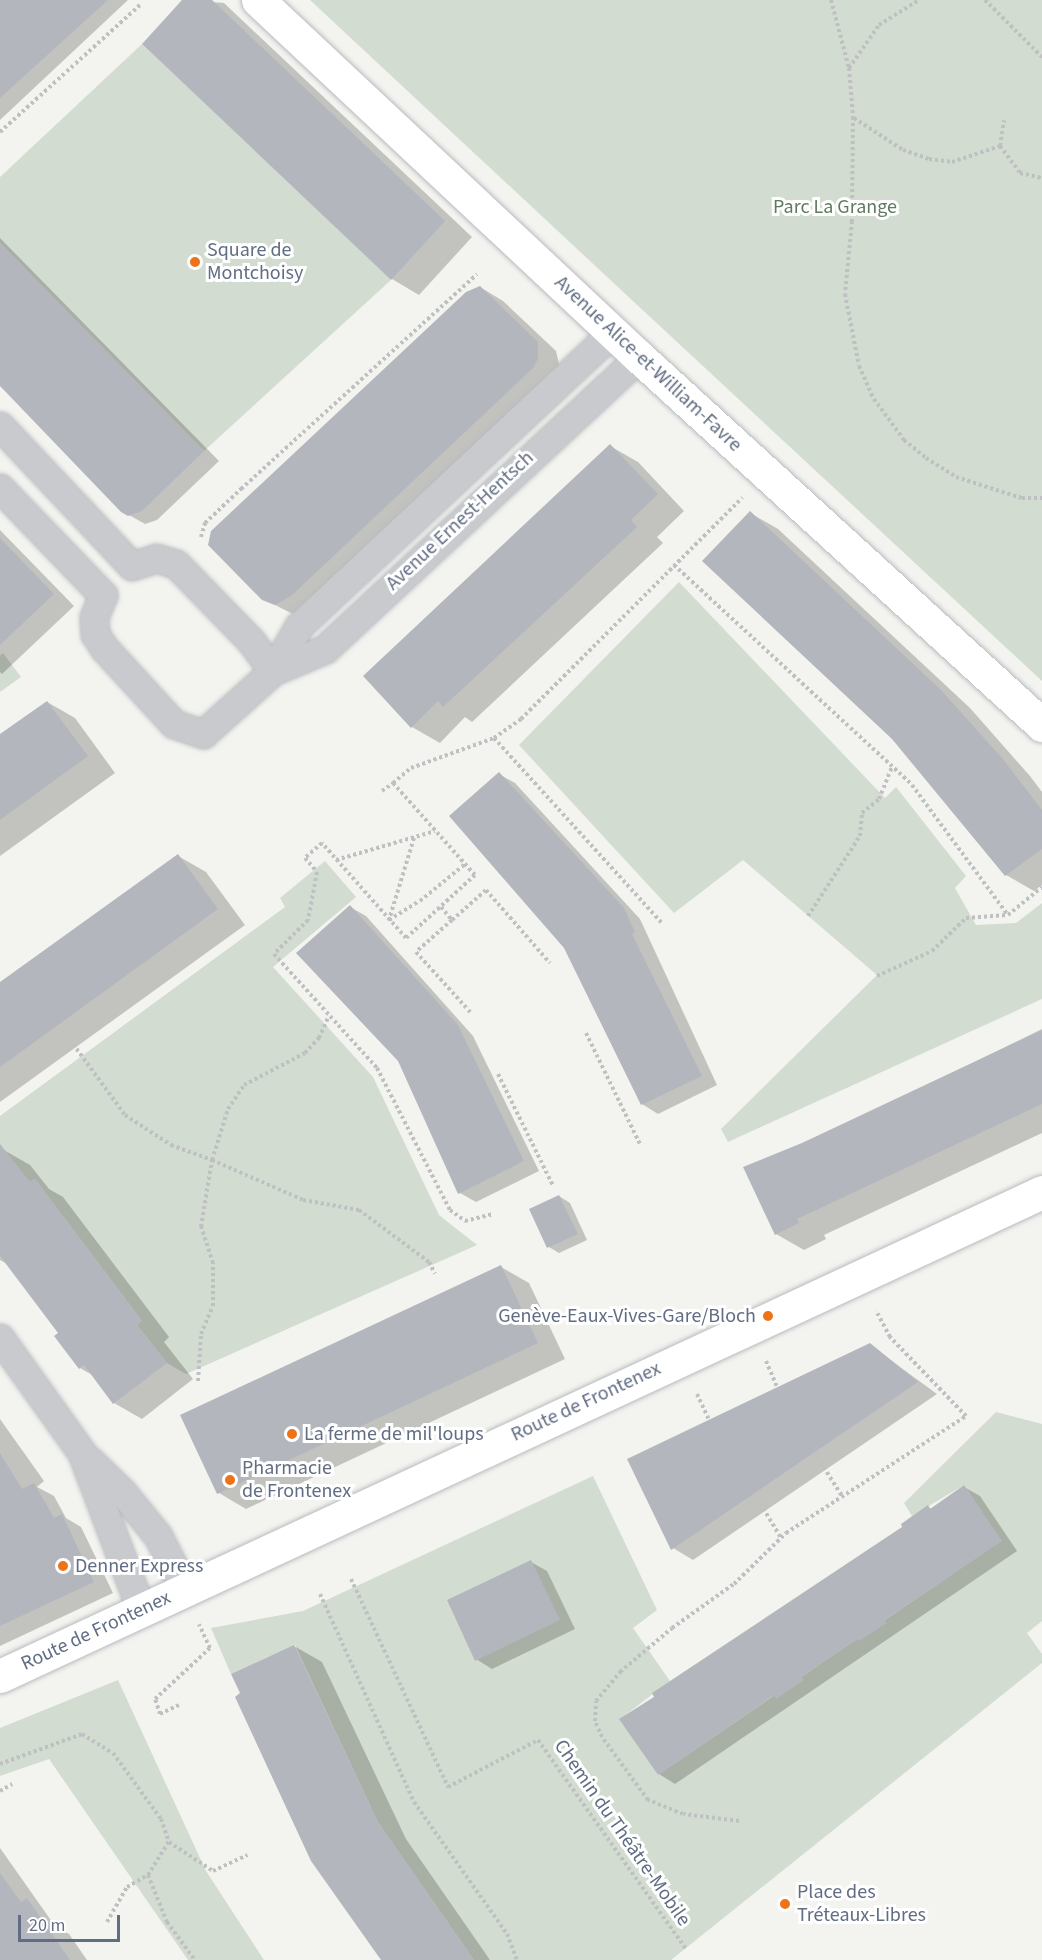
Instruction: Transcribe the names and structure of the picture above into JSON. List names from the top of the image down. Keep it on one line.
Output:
{"streets":{"main road":["Avenue Alice-et-William-Favre","Route de Frontenex"],"street":["Avenue Ernest-Hentsch"],"path":["Chemin du Théâtre-Mobile"]},"crossings":[["Avenue Alice-et-William-Favre","Avenue Ernest-Hentsch"]],"parks":["Parc La Grange"],"places":["Square de Montchoisy","Genève-Eaux-Vives-Gare/Bloch","La ferme de mil'loups","Pharmacie de Frontenex","Denner Express","Place des Tréteaux-Libres"],"scale_bar":"20 m"}
